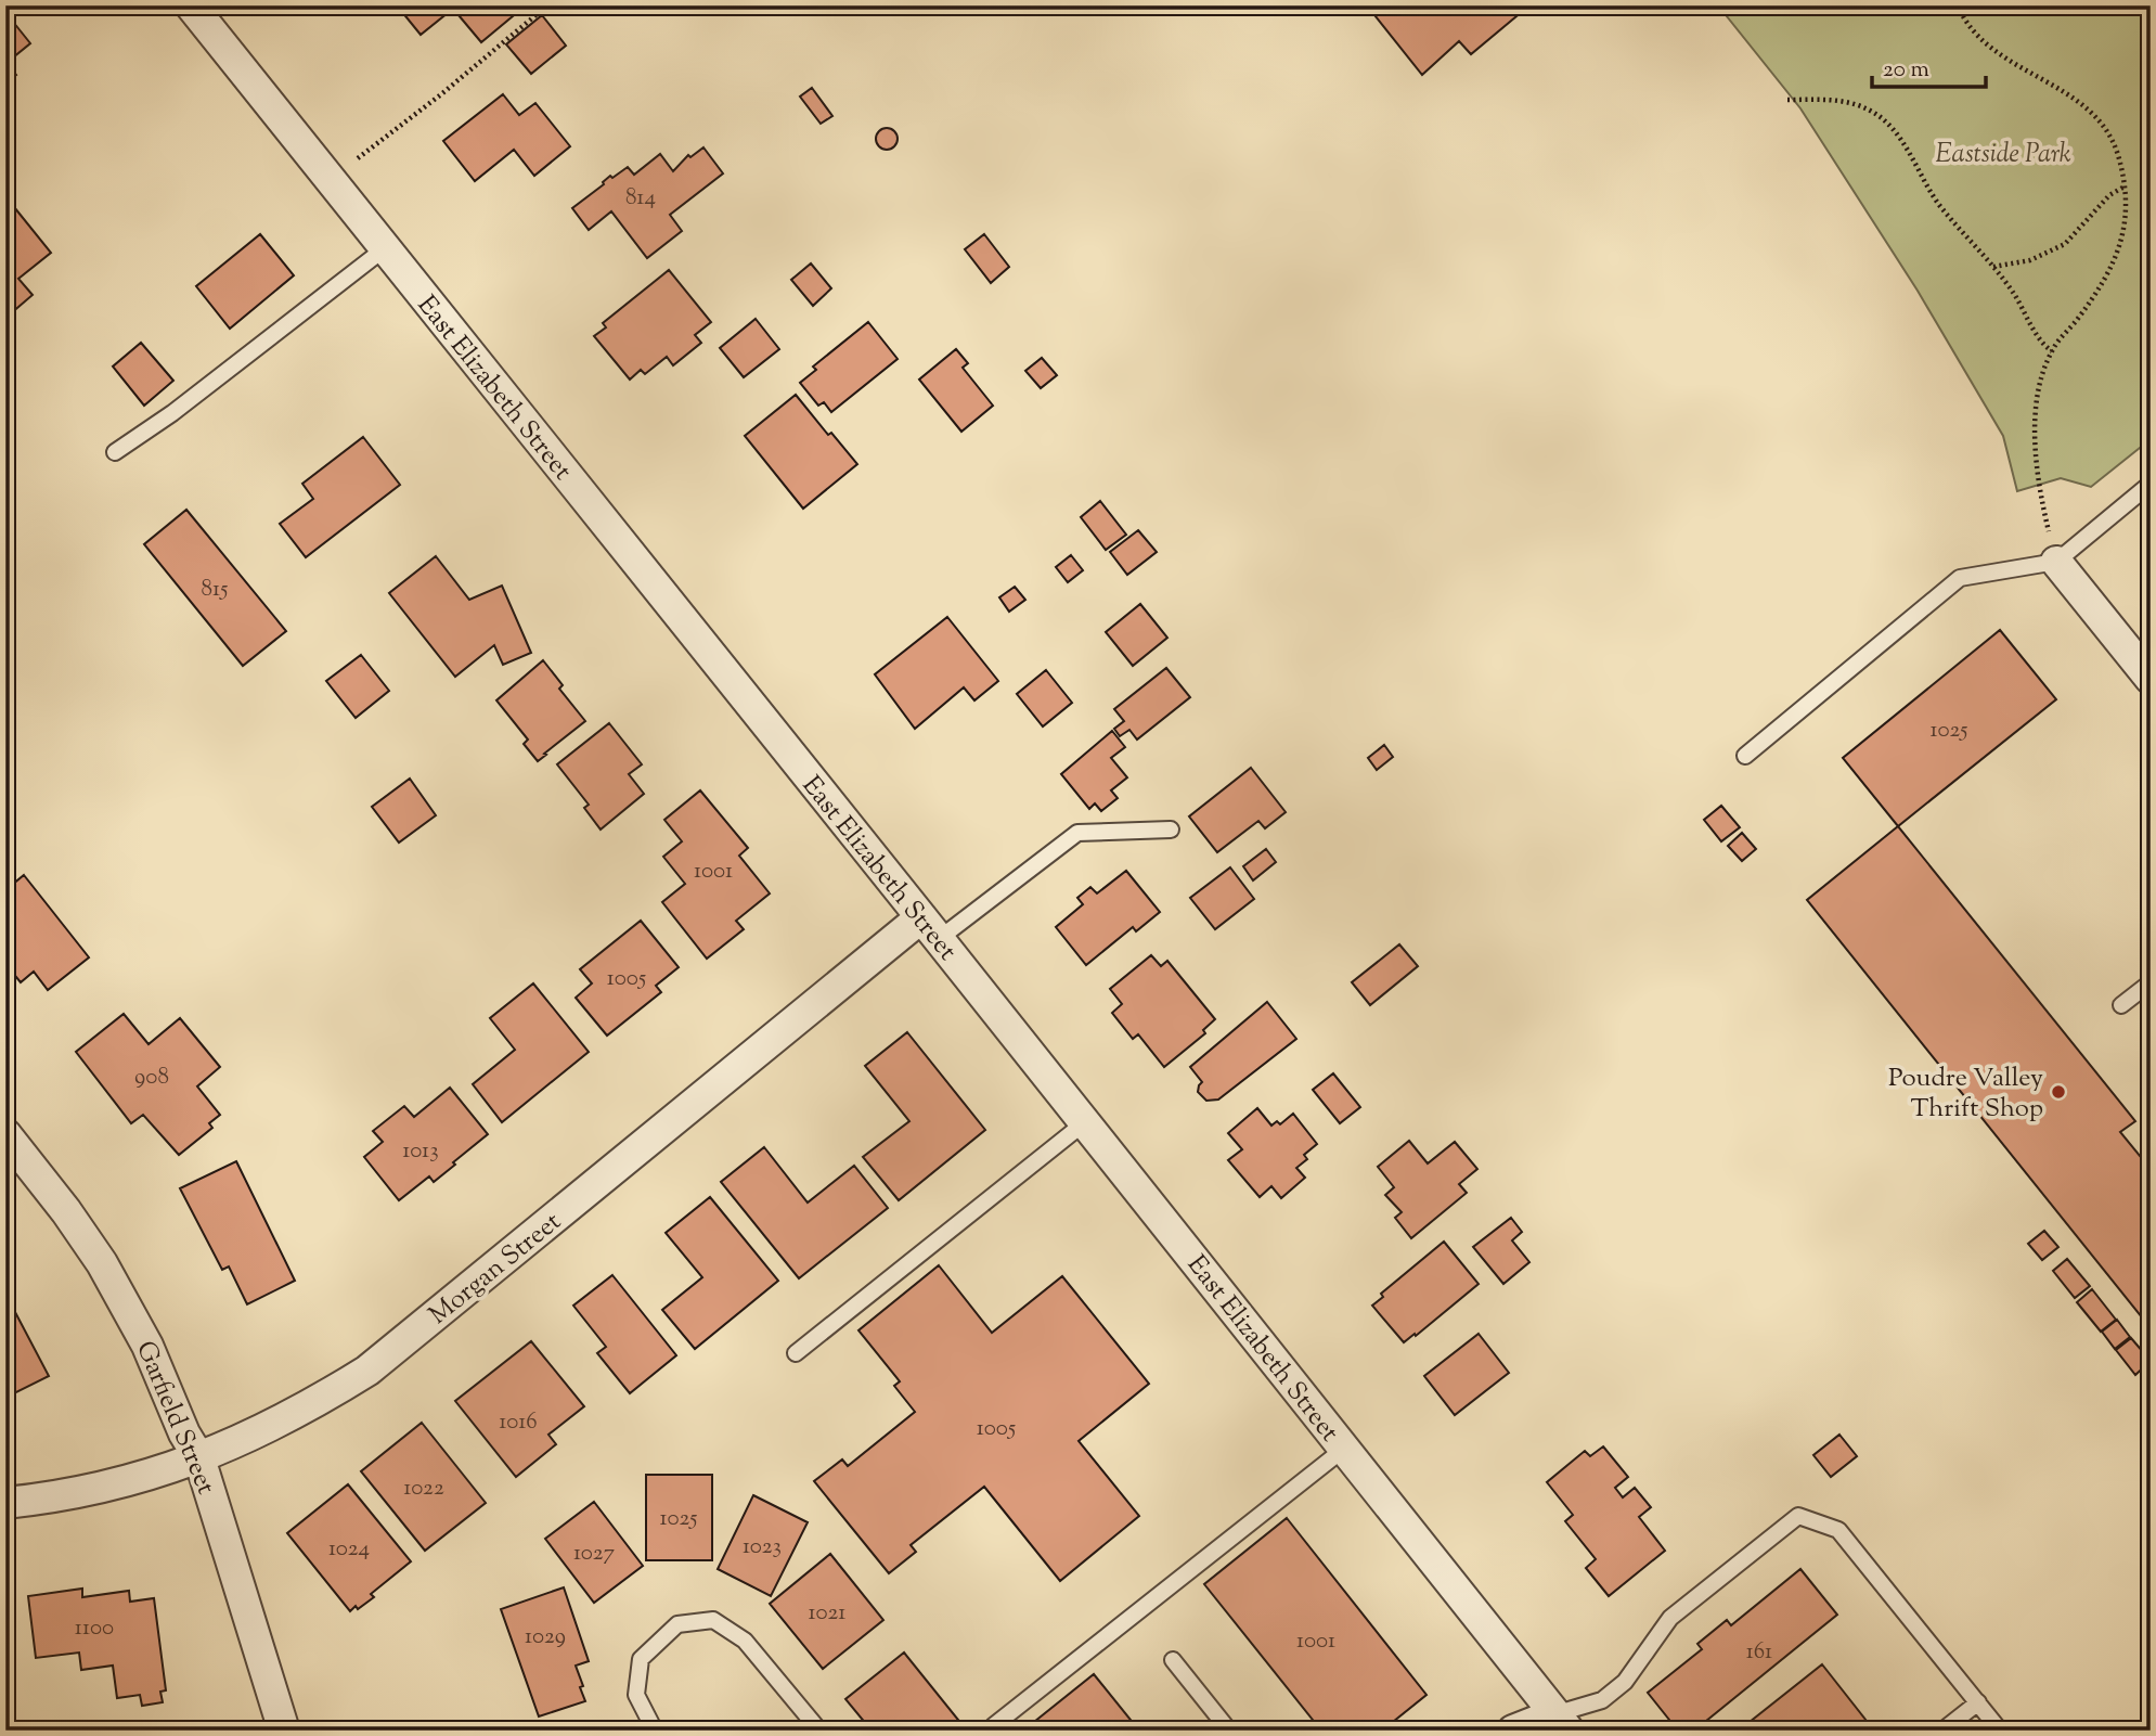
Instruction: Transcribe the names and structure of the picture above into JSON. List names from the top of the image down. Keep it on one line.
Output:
{"streets":{"street":["East Elizabeth Street","Morgan Street","Garfield Street"]},"crossings":[["East Elizabeth Street","Morgan Street"],["Morgan Street","Garfield Street"]],"parks":["Eastside Park"],"places":["Poudre Valley Thrift Shop"],"house_numbers":["814","815","1025","1001","1005","908","1013","1016","1005","1022","1025","1023","1024","1027","1021","1100","1029","1001","161"],"scale_bar":"20 m"}
